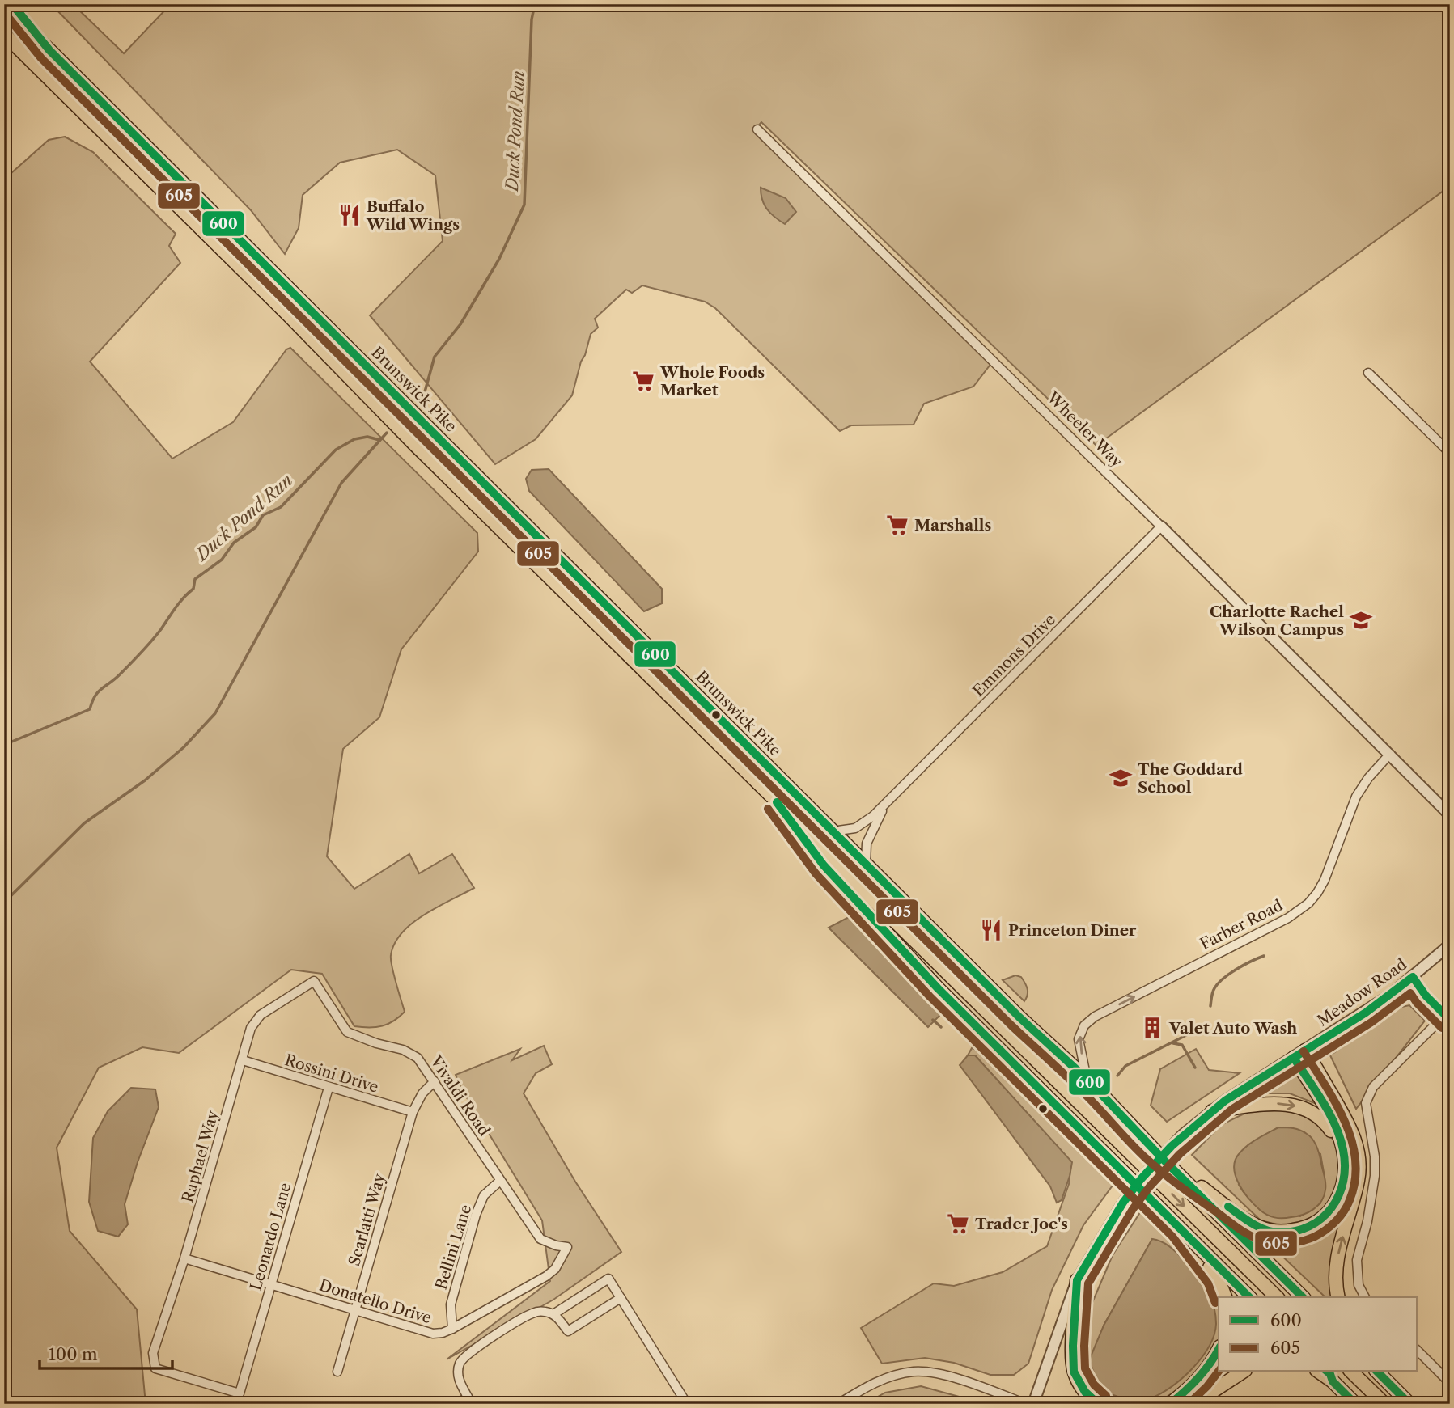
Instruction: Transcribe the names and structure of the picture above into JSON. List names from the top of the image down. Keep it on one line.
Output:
{"streets":{"highway":["Brunswick Pike"],"street":["Wheeler Way","Emmons Drive","Farber Road","Meadow Road","Rossini Drive","Vivaldi Road","Raphael Way","Scarlatti Way","Leonardo Lane","Bellini Lane","Donatello Drive"]},"crossings":[["Brunswick Pike","Emmons Drive"],["Brunswick Pike","Farber Road"],["Wheeler Way","Emmons Drive"],["Wheeler Way","Farber Road"],["Rossini Drive","Raphael Way"],["Rossini Drive","Scarlatti Way"],["Rossini Drive","Leonardo Lane"],["Vivaldi Road","Raphael Way"],["Vivaldi Road","Scarlatti Way"],["Vivaldi Road","Bellini Lane"],["Vivaldi Road","Donatello Drive"],["Raphael Way","Leonardo Lane"],["Raphael Way","Donatello Drive"],["Scarlatti Way","Donatello Drive"],["Leonardo Lane","Donatello Drive"],["Bellini Lane","Donatello Drive"]],"one_way":["Farber Road"],"water":["Duck Pond Run"],"places":{"restaurant":["Buffalo Wild Wings","Princeton Diner"],"supermarket":["Whole Foods Market","Marshalls","Trader Joe's"],"school or university":["Charlotte Rachel Wilson Campus","The Goddard School"],"building":["Valet Auto Wash"]},"lines":["transit line 600","transit line 605"],"legend":["600","605"],"scale_bar":"100 m"}
